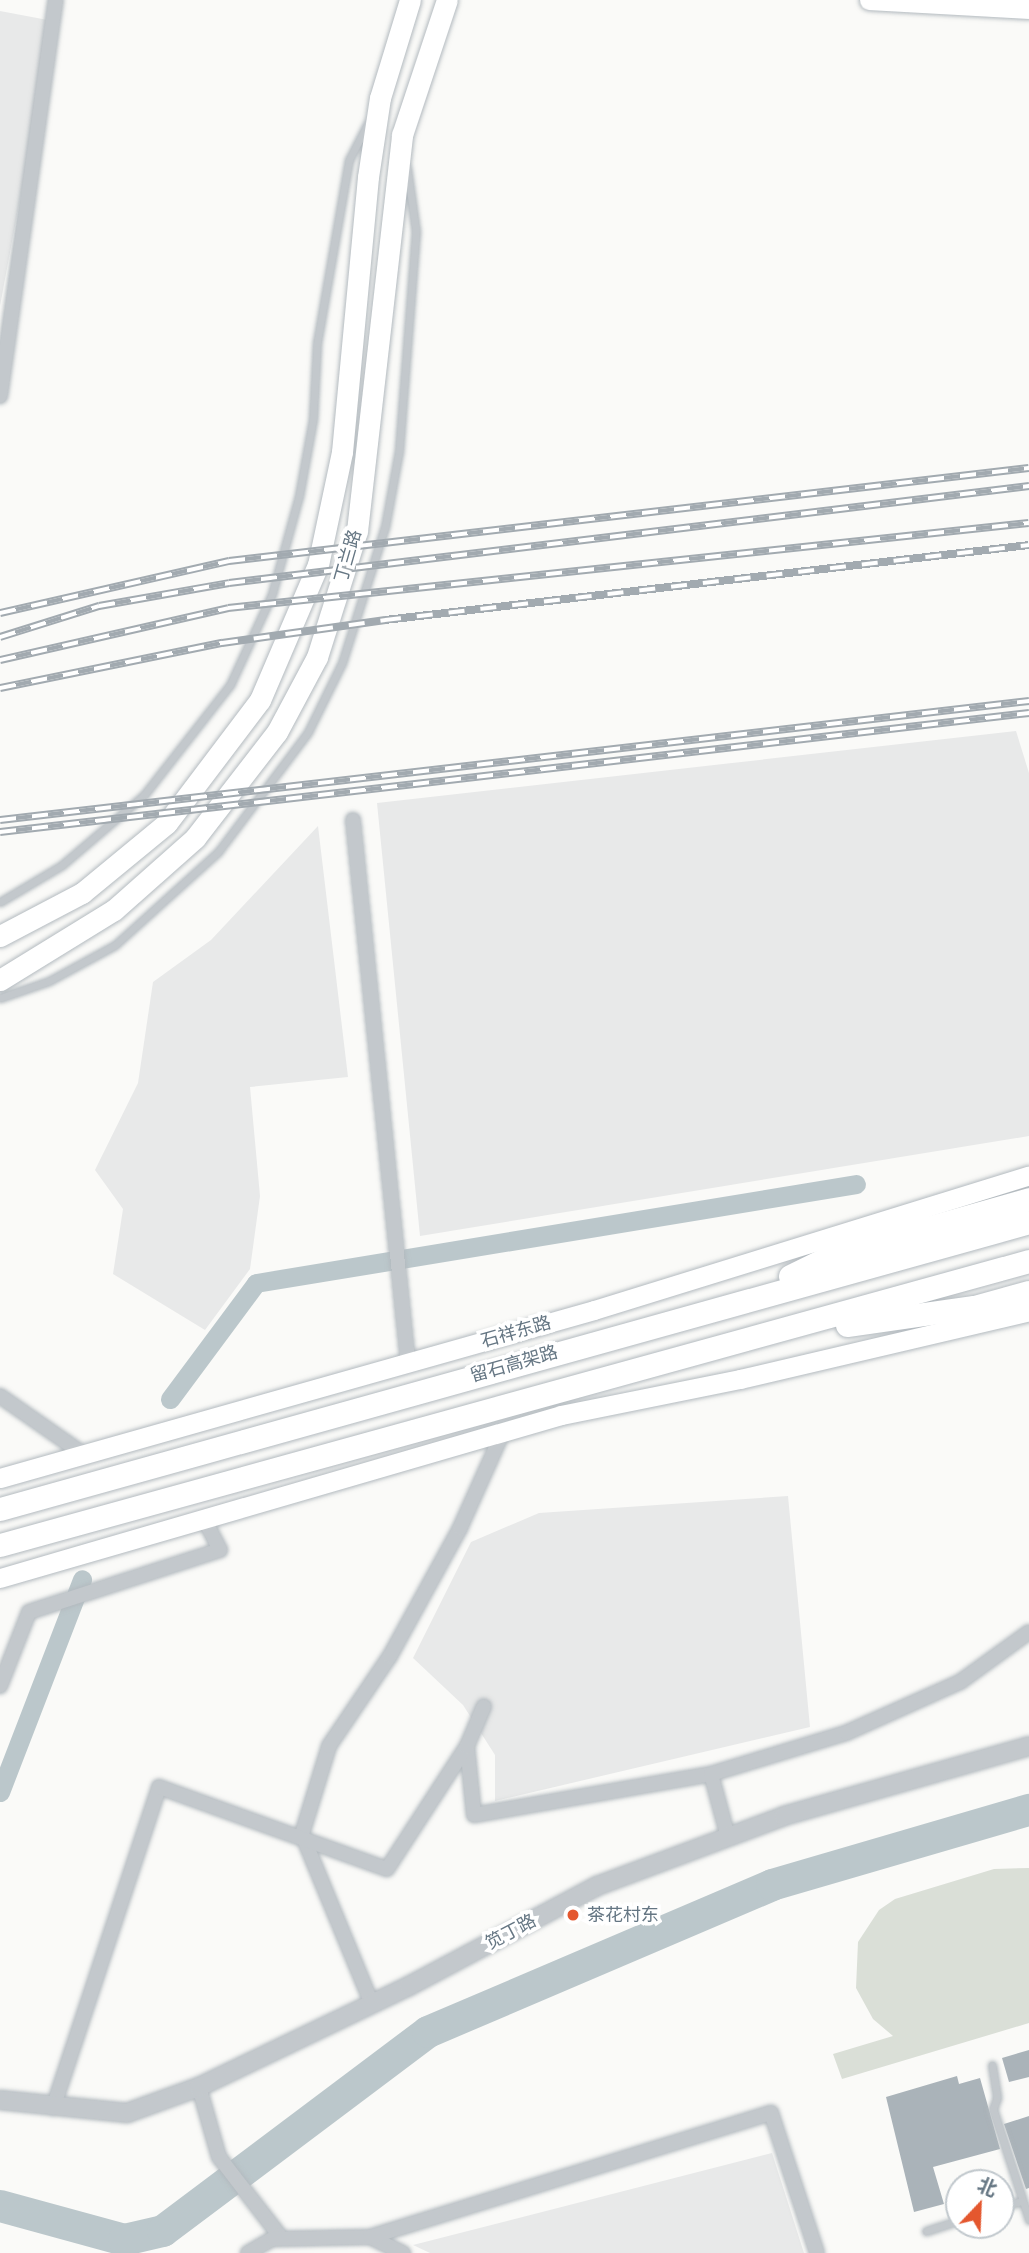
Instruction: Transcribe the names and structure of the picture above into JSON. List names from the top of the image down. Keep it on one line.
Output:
{"streets":{"highway":["留石高架路"],"main road":["丁兰路","石祥东路"],"street":["笕丁路"]},"places":["茶花村东"],"north":"top right"}
